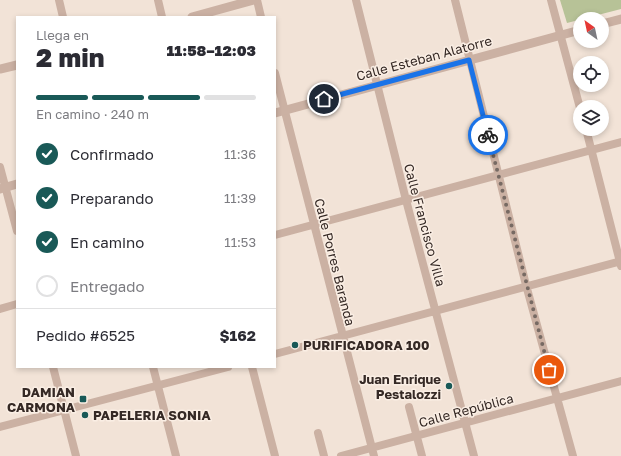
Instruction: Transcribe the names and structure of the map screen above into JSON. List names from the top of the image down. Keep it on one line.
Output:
{"streets":{"street":["Calle Esteban Alatorre","Calle Francisco Villa","Calle Porres Baranda","Calle República"]},"crossings":[["Calle Esteban Alatorre","Calle Francisco Villa"],["Calle Esteban Alatorre","Calle Porres Baranda"],["Calle Francisco Villa","Calle República"],["Calle Porres Baranda","Calle República"]],"places":{"other":["PURIFICADORA 100","Juan Enrique Pestalozzi","PAPELERIA SONIA"],"transit":["DAMIAN CARMONA"]},"north":"top left","page":{"heading":["2 min","Llega en","11:58–12:03"],"panel":["Pedido #6525","$162"],"bar":"En camino · 240 m","list":[["Confirmado","11:36"],["Preparando","11:39"],["En camino","11:53"],"Entregado"]}}
